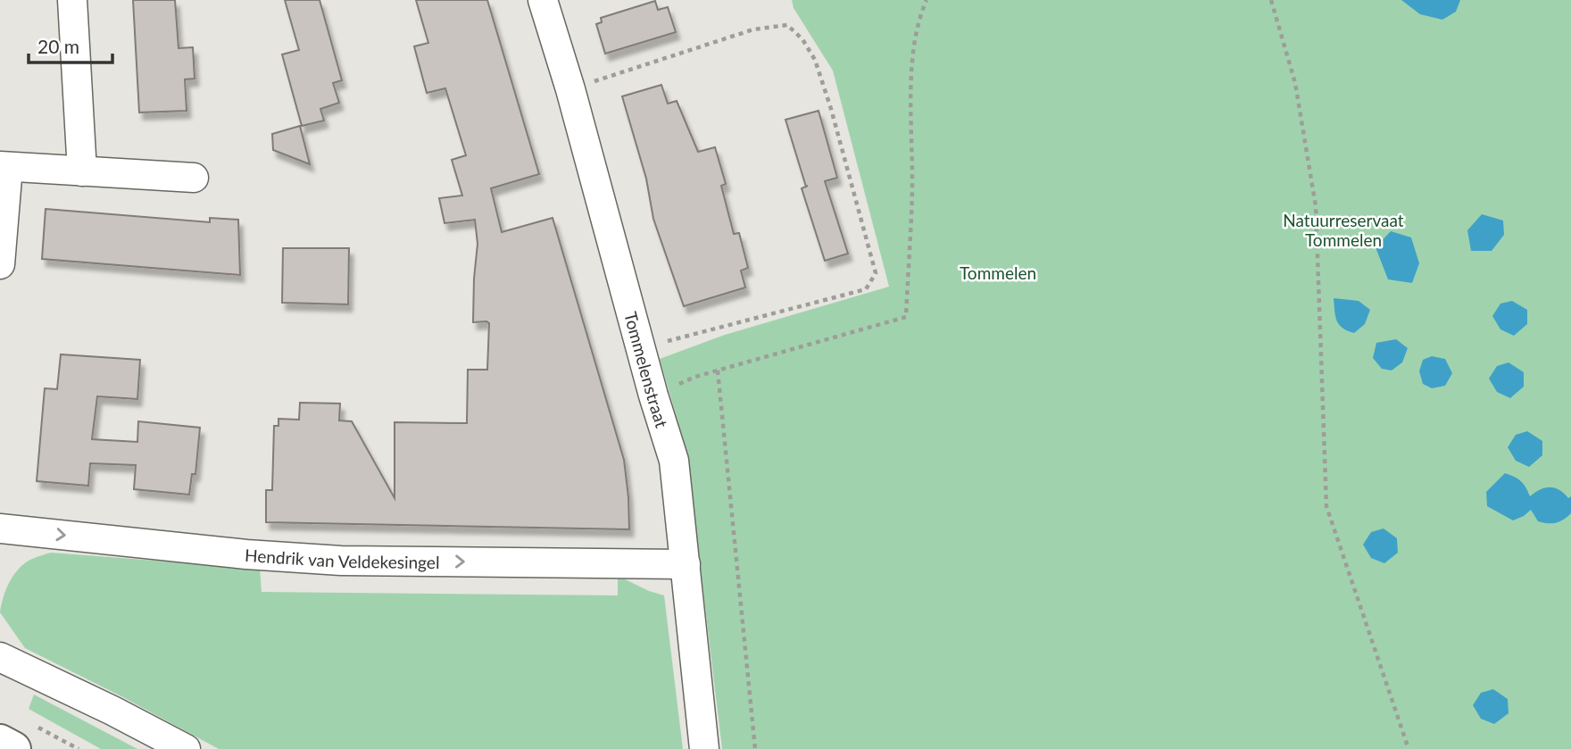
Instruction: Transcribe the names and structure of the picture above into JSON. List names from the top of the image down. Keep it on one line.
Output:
{"streets":{"street":["Tommelenstraat","Hendrik van Veldekesingel"]},"crossings":[["Tommelenstraat","Hendrik van Veldekesingel"]],"parks":["Natuurreservaat Tommelen","Tommelen"],"scale_bar":"20 m"}
